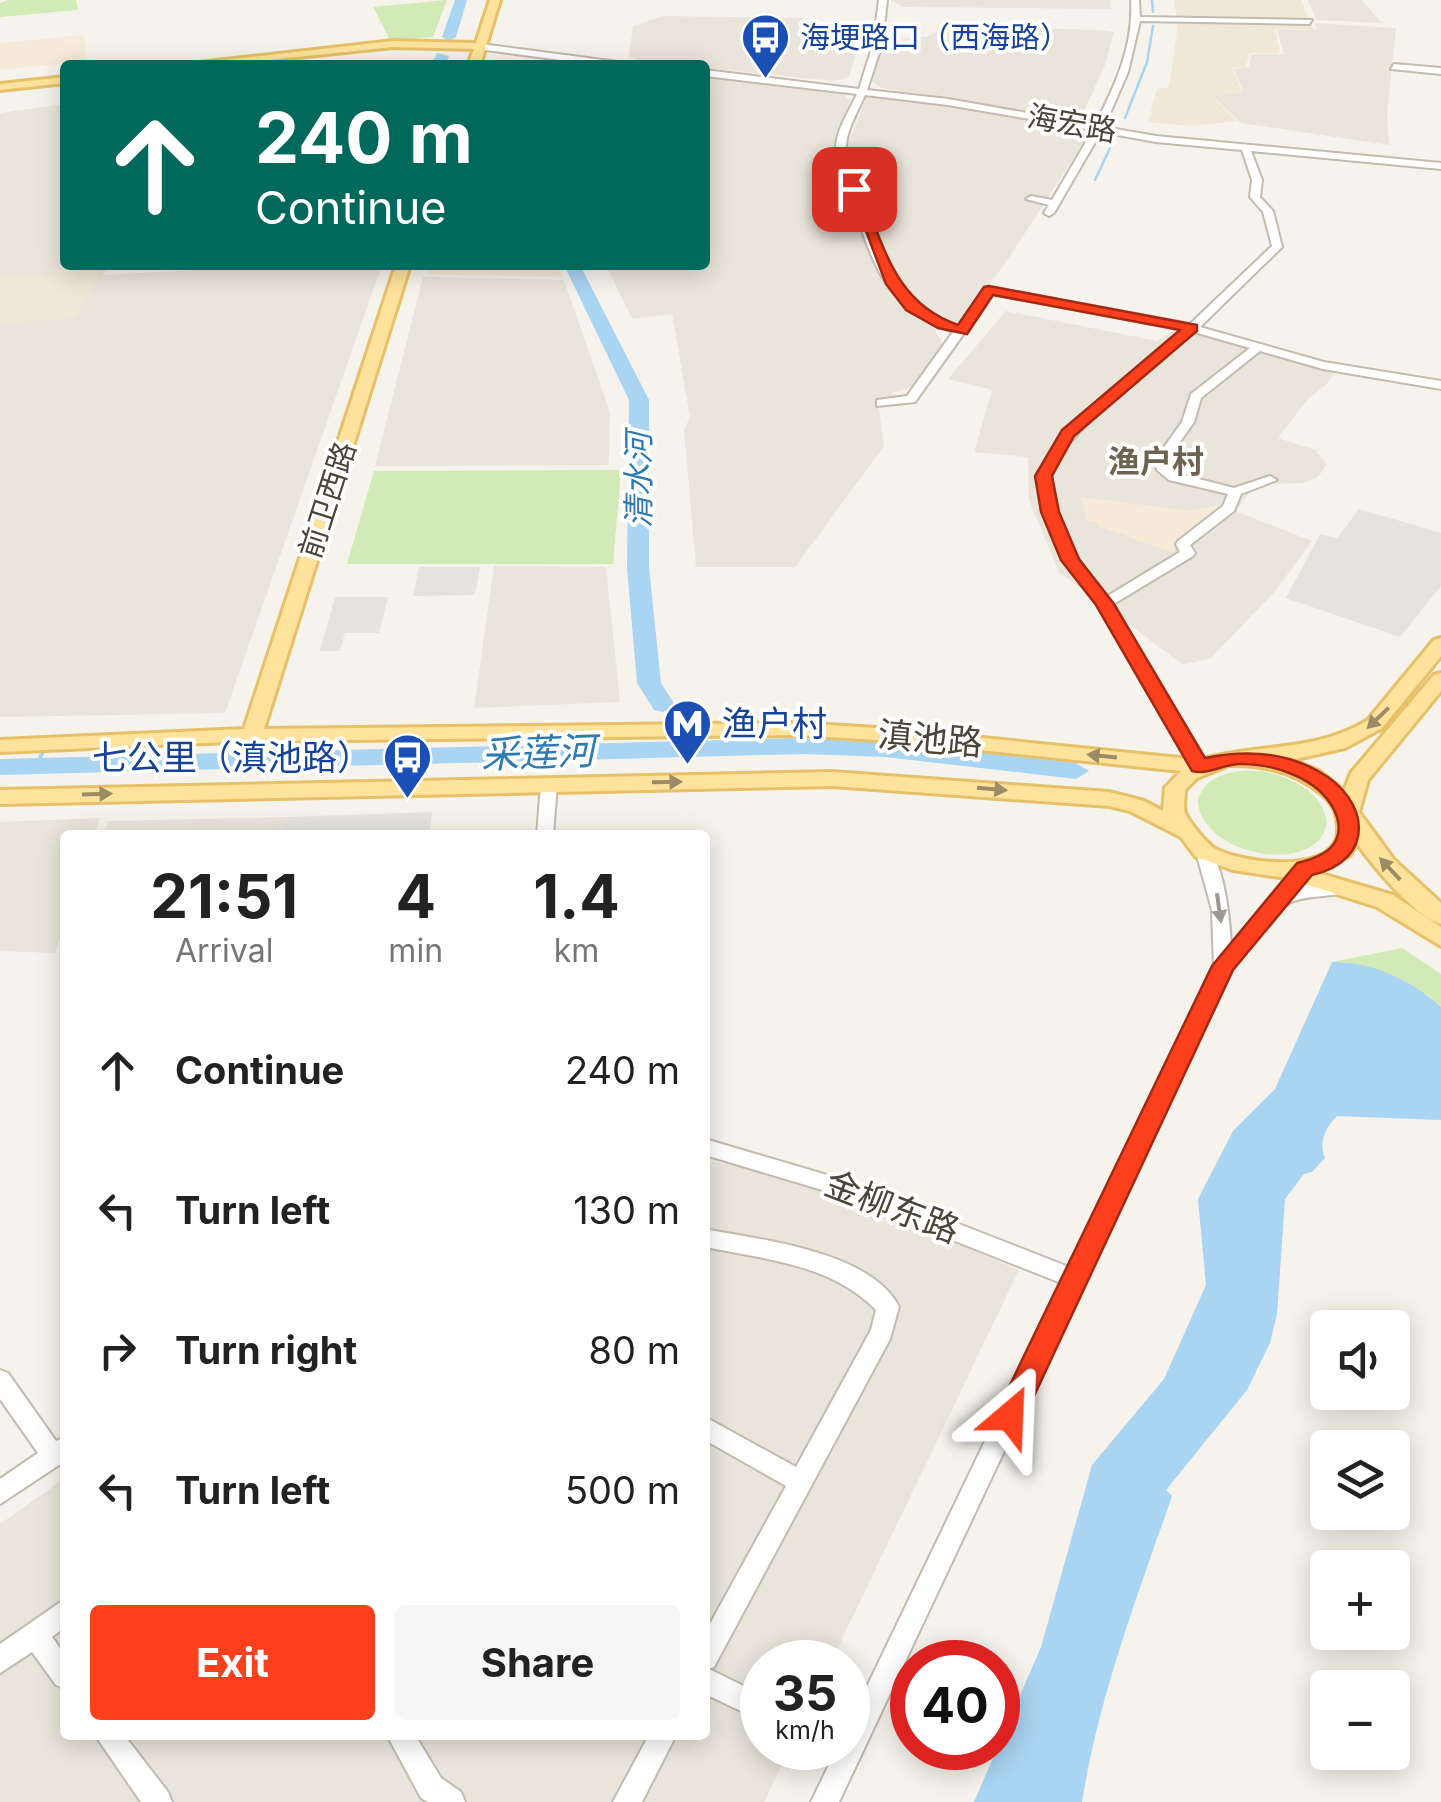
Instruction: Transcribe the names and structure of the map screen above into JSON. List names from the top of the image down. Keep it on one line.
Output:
{"streets":{"main road":["前卫西路","滇池路"],"street":["海宏路","金柳东路"]},"crossings":[["前卫西路","滇池路"]],"districts":["渔户村"],"water":["清水河","采莲河"],"places":{"bus stop":["海埂路口（西海路）","七公里（滇池路）"],"metro station":["渔户村"]},"page":{"turn":["240 m","Continue"],"eta":["21:51","Arrival","4","min","1.4","km"],"list":[{"name":"Continue","value":"240 m"},{"name":"Turn left","value":"130 m"},{"name":"Turn right","value":"80 m"},{"name":"Turn left","value":"500 m"}],"map_buttons":["+","−"],"buttons":["Exit","Share"],"speed":"35 km/h","limit":"40"}}
